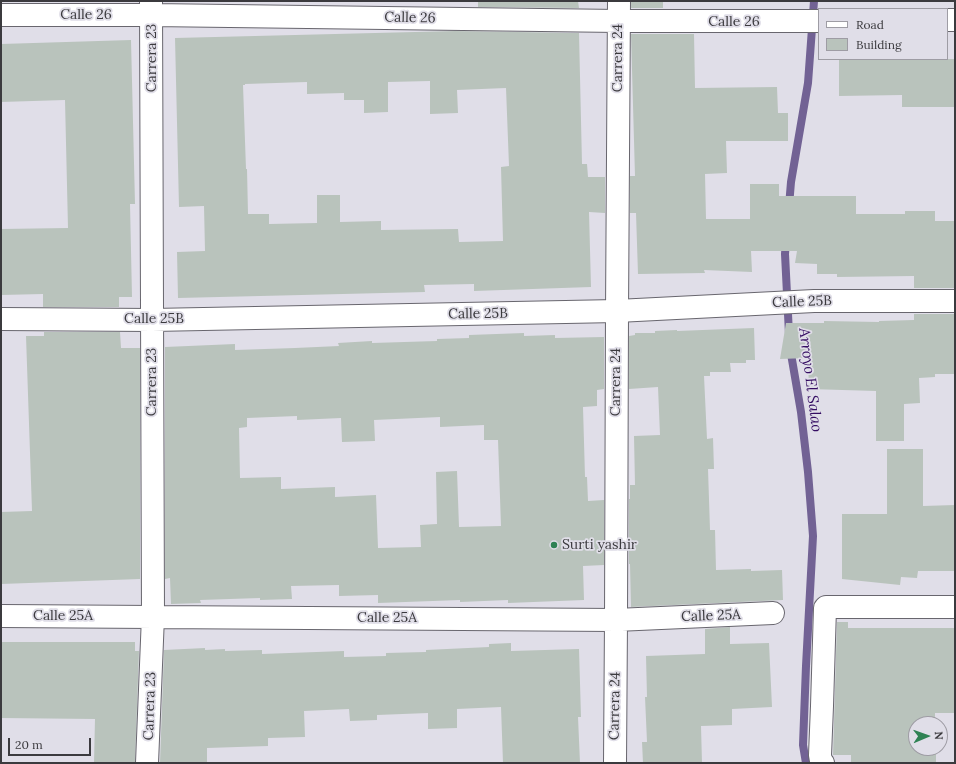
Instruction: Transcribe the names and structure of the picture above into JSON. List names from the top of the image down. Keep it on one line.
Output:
{"streets":{"street":["Calle 26","Carrera 23","Carrera 24","Calle 25B","Calle 25A"]},"crossings":[["Calle 26","Carrera 23"],["Calle 26","Carrera 24"],["Carrera 23","Calle 25B"],["Carrera 23","Calle 25A"],["Carrera 24","Calle 25B"],["Carrera 24","Calle 25A"]],"water":["Arroyo El Salao"],"places":["Surti yashir"],"legend":["Road","Building"],"scale_bar":"20 m","north":"right"}
